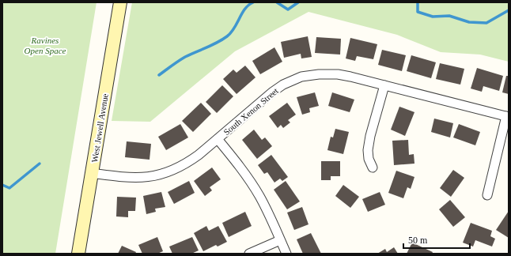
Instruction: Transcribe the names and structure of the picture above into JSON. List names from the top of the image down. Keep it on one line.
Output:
{"streets":{"main road":["West Jewell Avenue"],"street":["South Xenon Street"]},"crossings":[["South Xenon Street","West Jewell Avenue"]],"parks":["Ravines Open Space"],"scale_bar":"50 m"}
